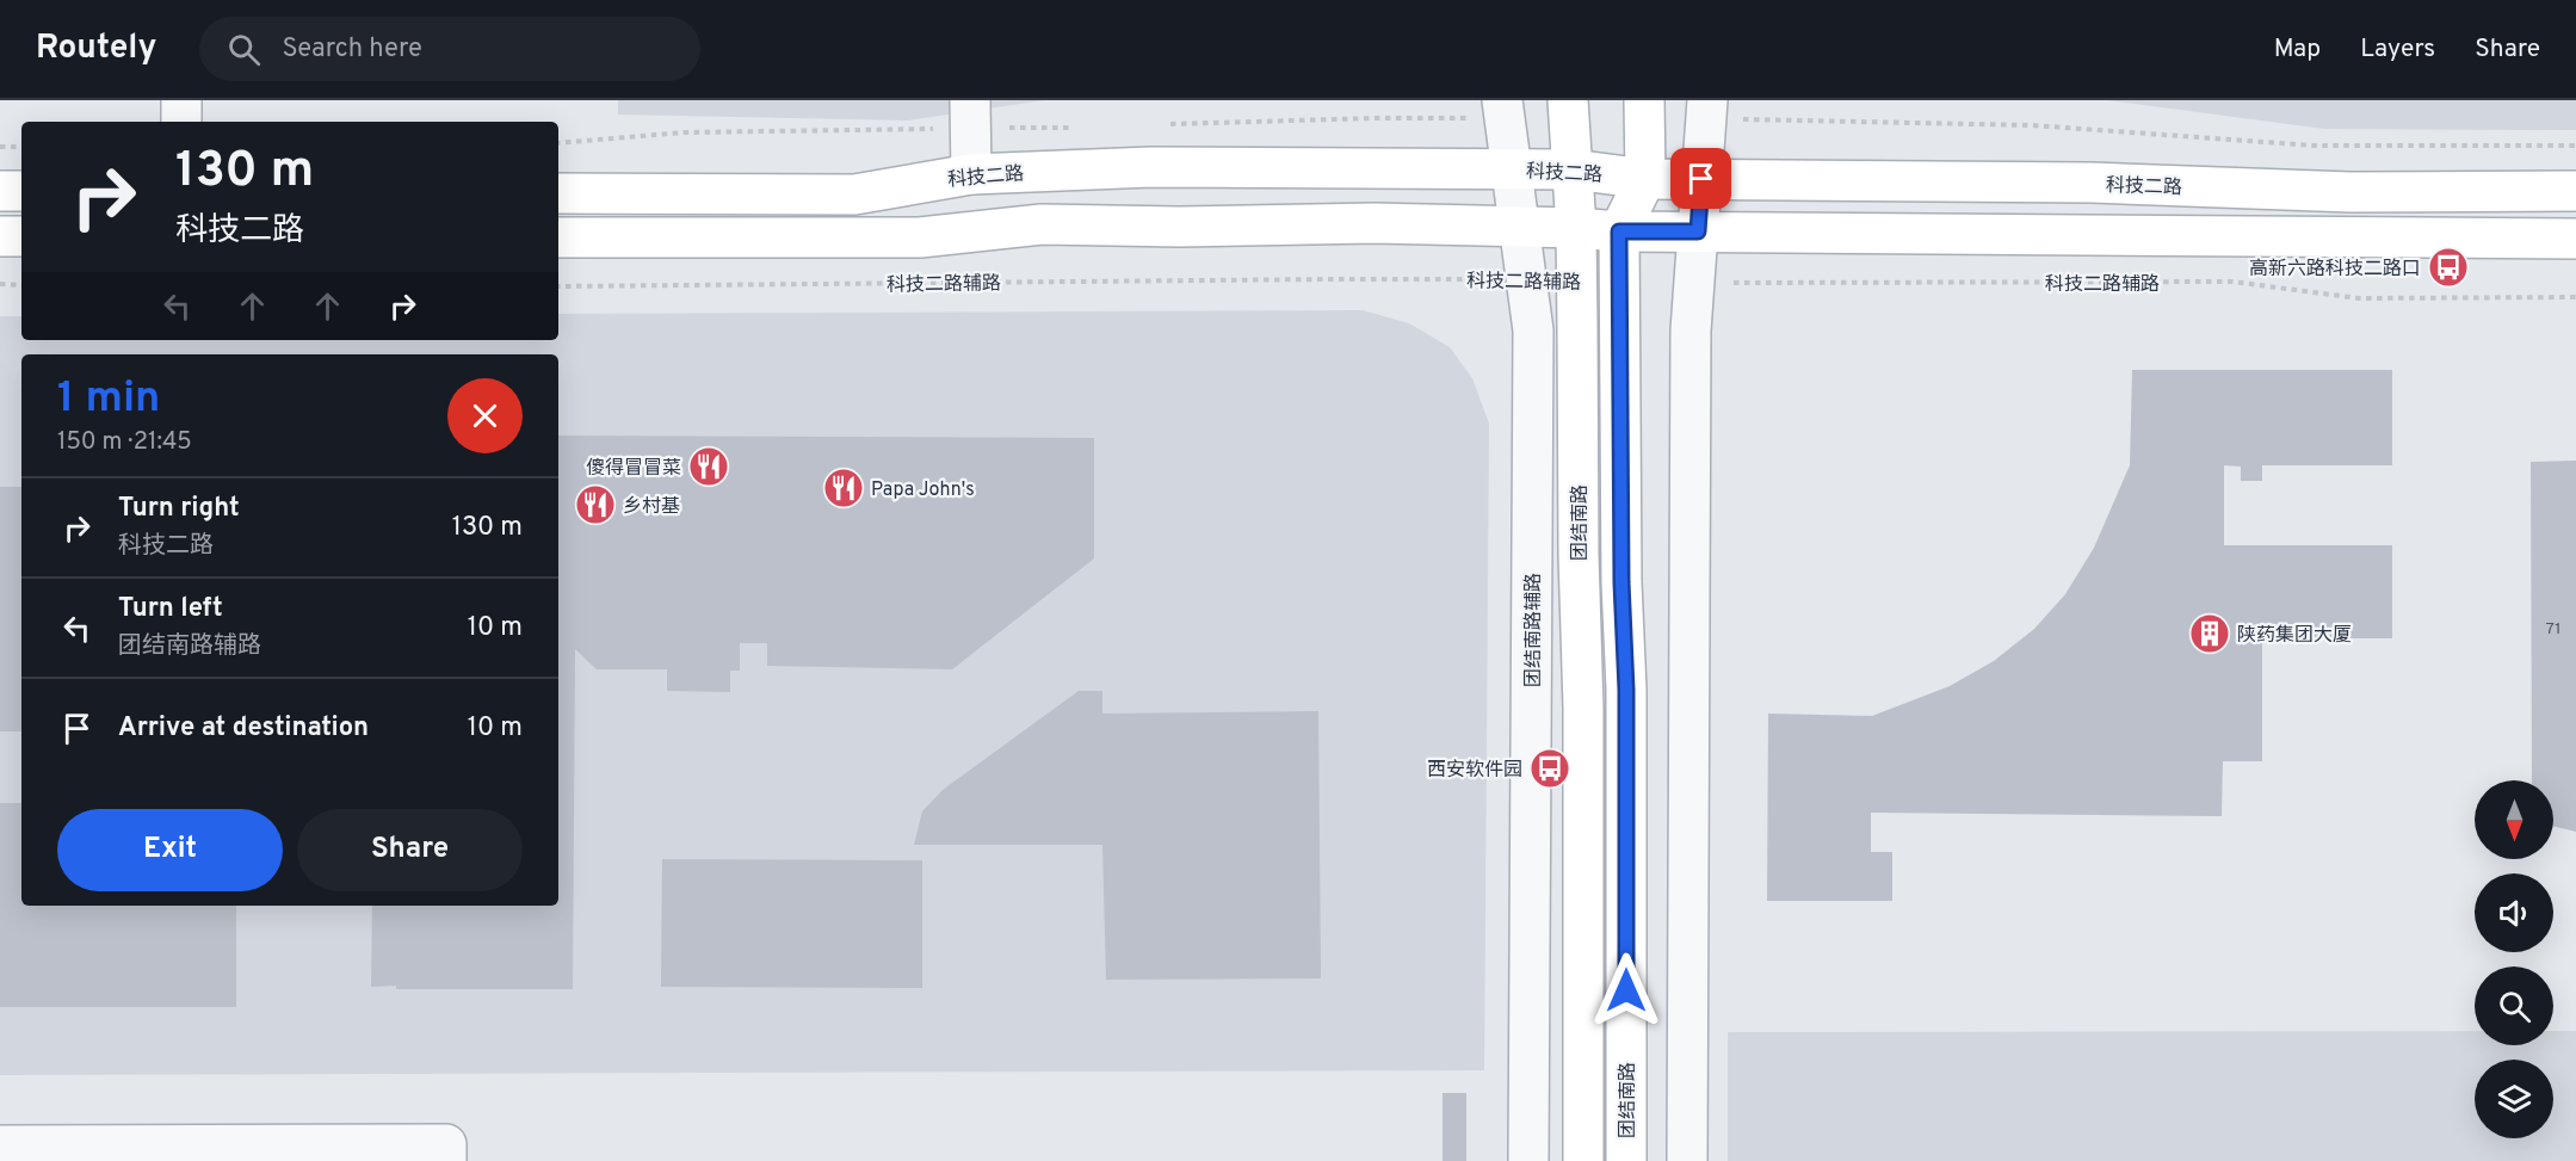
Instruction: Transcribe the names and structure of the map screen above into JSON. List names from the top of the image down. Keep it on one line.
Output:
{"streets":{"main road":["科技二路","团结南路"],"street":["团结南路辅路"],"path":["科技二路辅路"]},"crossings":[["科技二路","团结南路"],["科技二路","团结南路辅路"],["科技二路辅路","团结南路辅路"]],"places":{"bus stop":["高新六路科技二路口","西安软件园"],"restaurant":["傻得冒冒菜","Papa John's","乡村基"],"building":["陕药集团大厦"]},"house_numbers":["71"],"north":"bottom","page":{"header":"Routely","search":"Search here","nav":["Map","Layers","Share"],"turn":["130 m","科技二路"],"heading":["1 min","150 m · 21:45"],"list":[{"name":"Turn right","note":"科技二路","value":"130 m"},{"name":"Turn left","note":"团结南路辅路","value":"10 m"},{"name":"Arrive at destination","value":"10 m"}],"buttons":["Exit","Share"]}}
